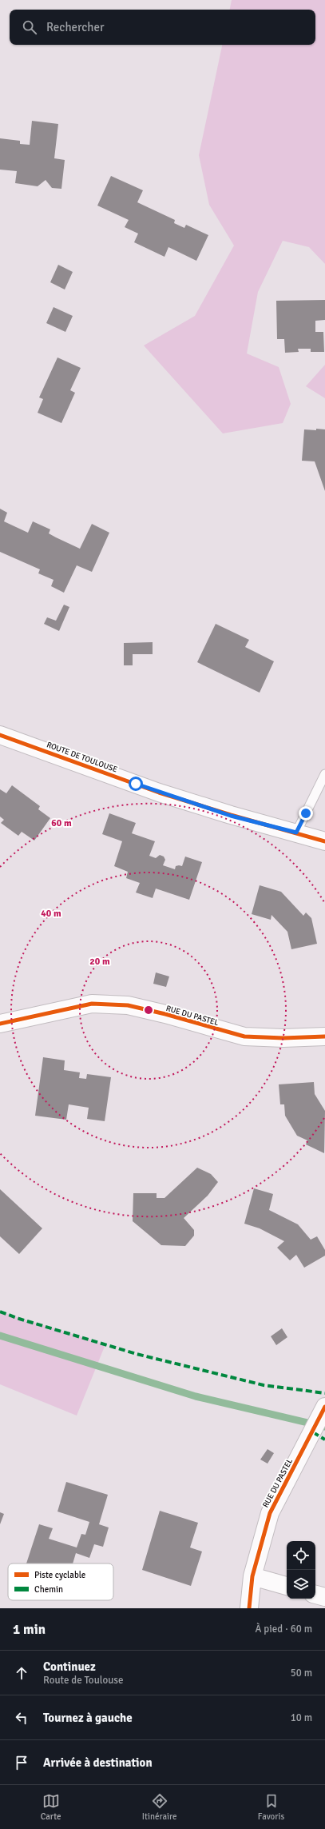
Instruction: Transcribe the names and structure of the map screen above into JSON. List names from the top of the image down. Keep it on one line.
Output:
{"streets":{"street":["ROUTE DE TOULOUSE","RUE DU PASTEL"]},"legend":["Piste cyclable","Chemin"],"page":{"search":"Rechercher","heading":["1 min","À pied · 60 m"],"list":[["Continuez","Route de Toulouse","50 m"],["Tournez à gauche","10 m"],"Arrivée à destination"],"nav":["Carte","Itinéraire","Favoris"]},"rings":["60 m","40 m","20 m"]}
